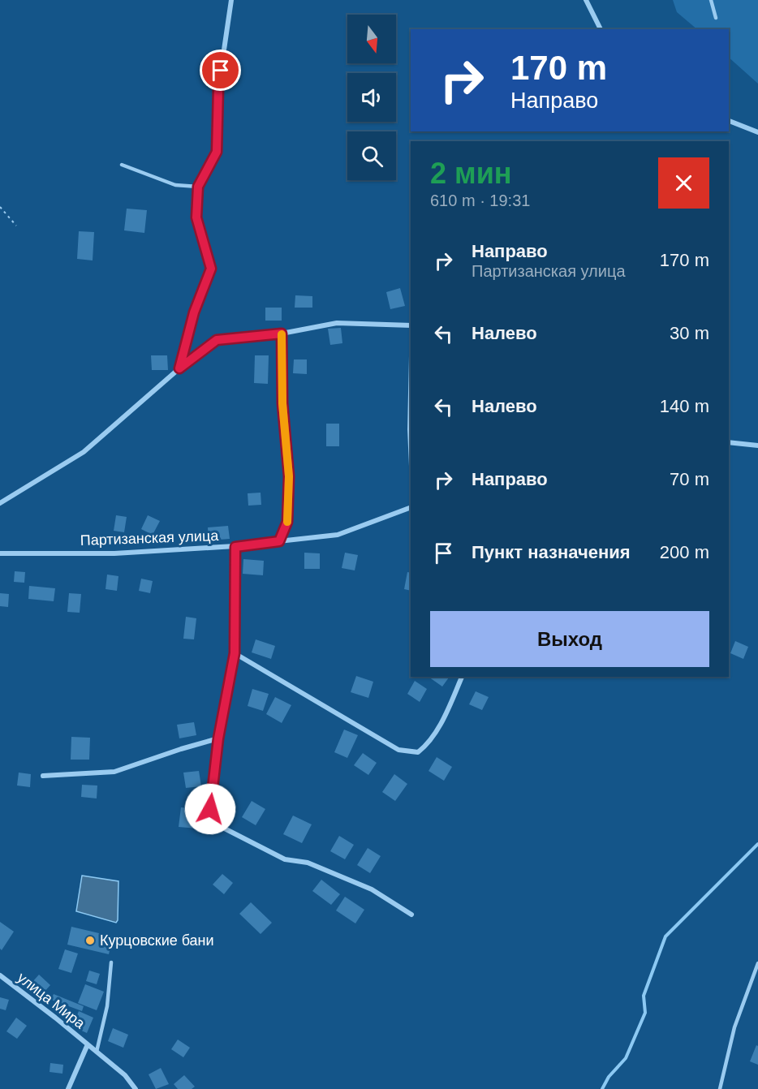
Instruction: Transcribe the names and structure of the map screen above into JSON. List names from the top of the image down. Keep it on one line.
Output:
{"streets":{"street":["Партизанская улица","улица Мира"]},"places":["Курцовские бани"],"north":"bottom","page":{"turn":["170 m","Направо"],"heading":["2 мин","610 m · 19:31"],"list":[{"name":"Направо","note":"Партизанская улица","value":"170 m"},{"name":"Налево","value":"30 m"},{"name":"Налево","value":"140 m"},{"name":"Направо","value":"70 m"},{"name":"Пункт назначения","value":"200 m"}],"buttons":"Выход"}}
